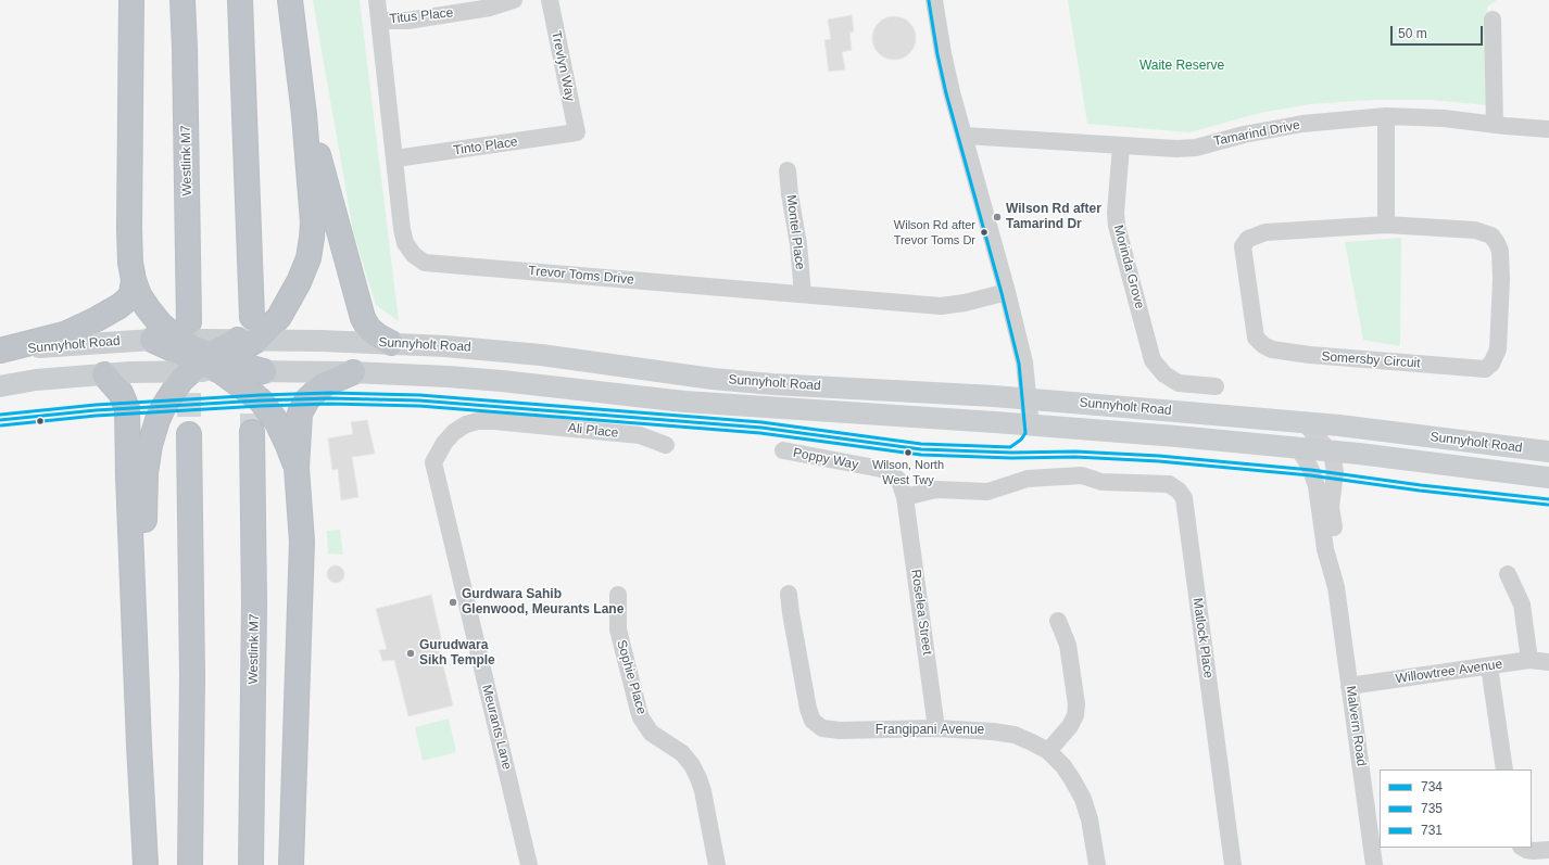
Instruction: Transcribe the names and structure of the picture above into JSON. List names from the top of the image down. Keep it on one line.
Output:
{"streets":{"highway":["Westlink M7"],"main road":["Sunnyholt Road"],"street":["Titus Place","Trevlyn Way","Tamarind Drive","Tinto Place","Montel Place","Morinda Grove","Trevor Toms Drive","Somersby Circuit","Ali Place","Poppy Way","Roselea Street","Matlock Place","Willowtree Avenue","Sophie Place","Malvern Road","Meurants Lane","Frangipani Avenue"]},"crossings":[["Titus Place","Trevor Toms Drive"],["Trevlyn Way","Tinto Place"],["Tamarind Drive","Morinda Grove"],["Tinto Place","Trevor Toms Drive"],["Westlink M7","Sunnyholt Road"],["Montel Place","Trevor Toms Drive"],["Sunnyholt Road","Malvern Road"],["Ali Place","Meurants Lane"],["Poppy Way","Roselea Street"],["Poppy Way","Matlock Place"],["Roselea Street","Matlock Place"],["Roselea Street","Frangipani Avenue"],["Willowtree Avenue","Malvern Road"]],"parks":["Waite Reserve"],"places":["Wilson Rd after Tamarind Dr","Wilson Rd after Trevor Toms Dr","Wilson, North West Twy","Gurdwara Sahib Glenwood, Meurants Lane","Gurudwara Sikh Temple"],"lines":["transit line 731","transit line 734","transit line 735"],"legend":["734","735","731"],"scale_bar":"50 m"}
